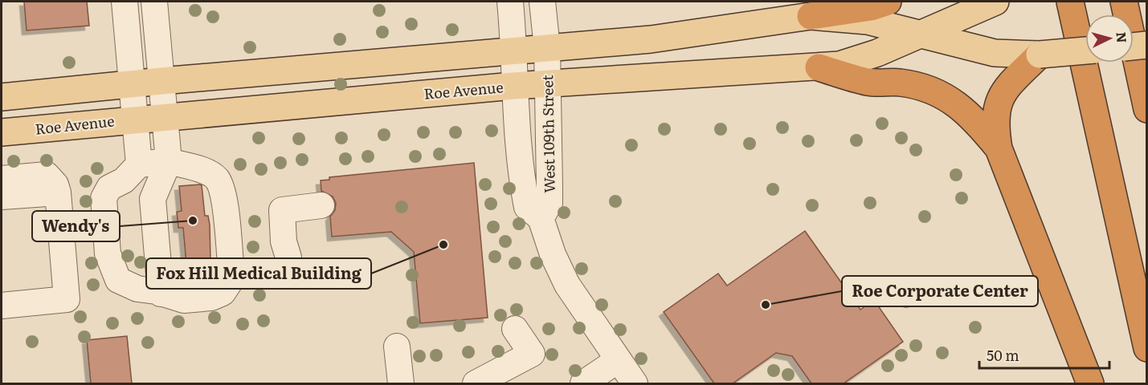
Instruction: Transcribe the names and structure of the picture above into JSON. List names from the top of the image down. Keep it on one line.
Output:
{"streets":{"main road":["Roe Avenue"],"street":["West 109th Street"]},"crossings":[["Roe Avenue","West 109th Street"]],"places":["Wendy's","Fox Hill Medical Building","Roe Corporate Center"],"scale_bar":"50 m","north":"right"}
